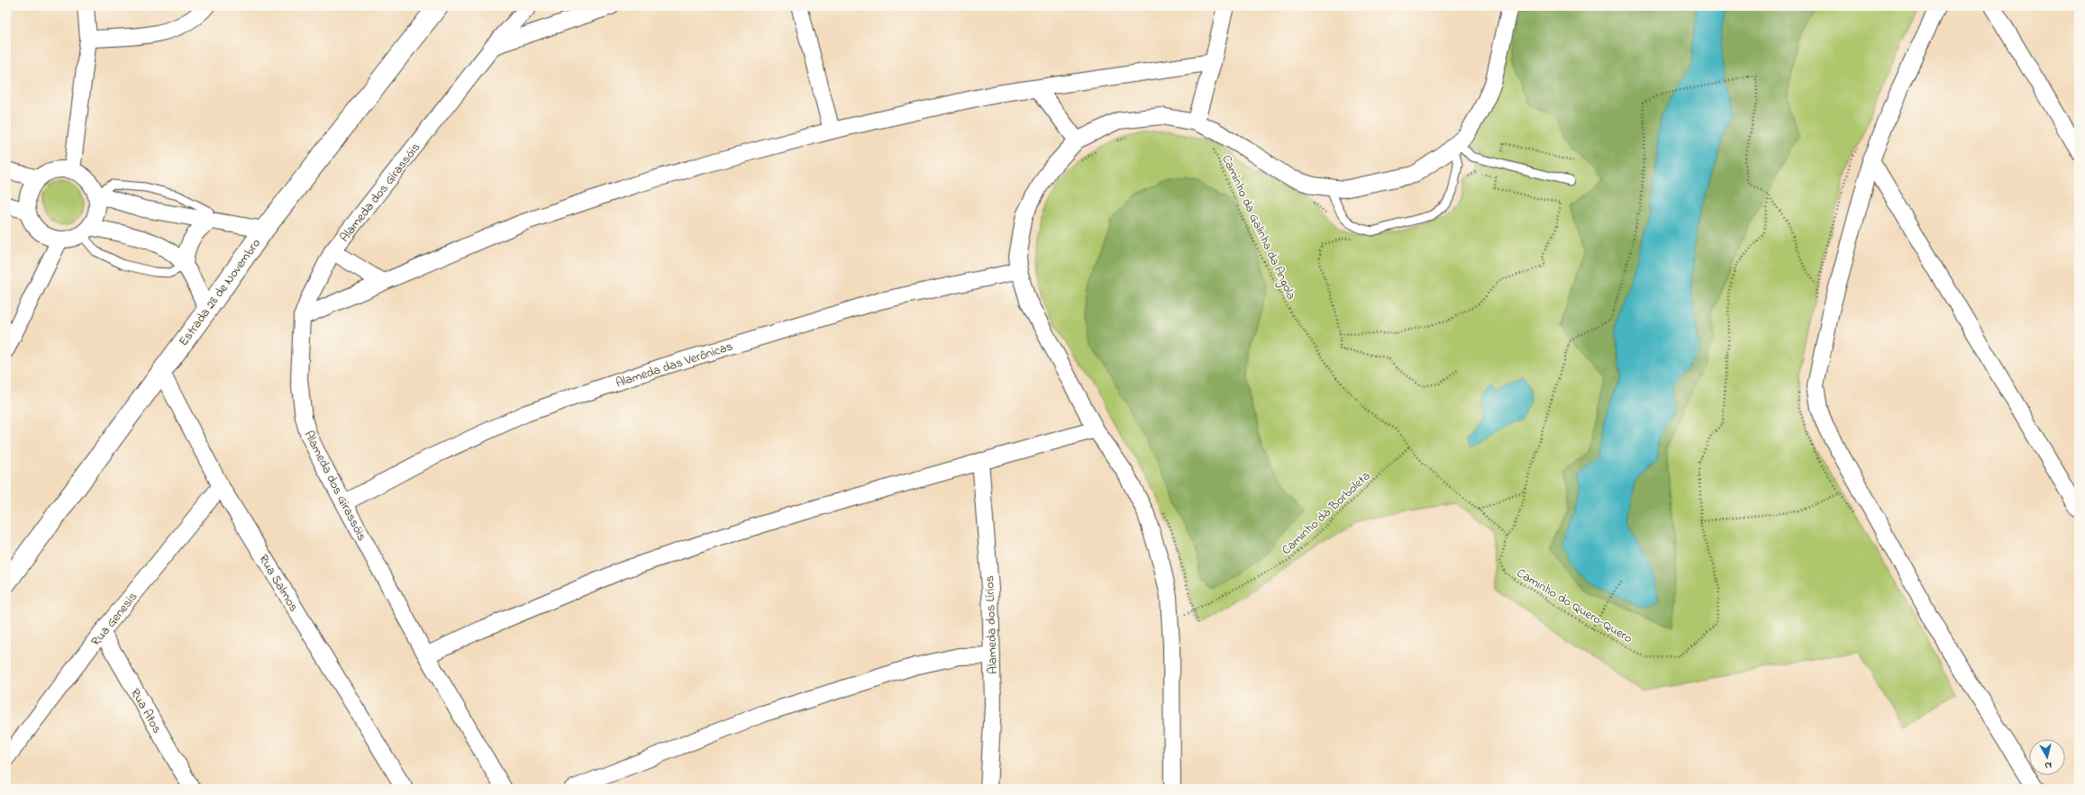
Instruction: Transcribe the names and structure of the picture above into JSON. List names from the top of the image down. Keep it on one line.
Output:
{"streets":{"street":["Alameda dos Girassóis","Estrada 28 de Novembro","Alameda das Verônicas","Rua Salmos","Rua Genesis","Alameda dos Lírios","Rua Atos"],"path":["Caminho da Galinha da Angola","Caminho da Borboleta","Caminho do Quero-Quero"]},"crossings":[["Alameda dos Girassóis","Alameda das Verônicas"],["Caminho da Galinha da Angola","Caminho da Borboleta"],["Caminho da Galinha da Angola","Caminho do Quero-Quero"],["Estrada 28 de Novembro","Rua Salmos"],["Rua Salmos","Rua Genesis"],["Rua Genesis","Rua Atos"]],"north":"bottom"}
